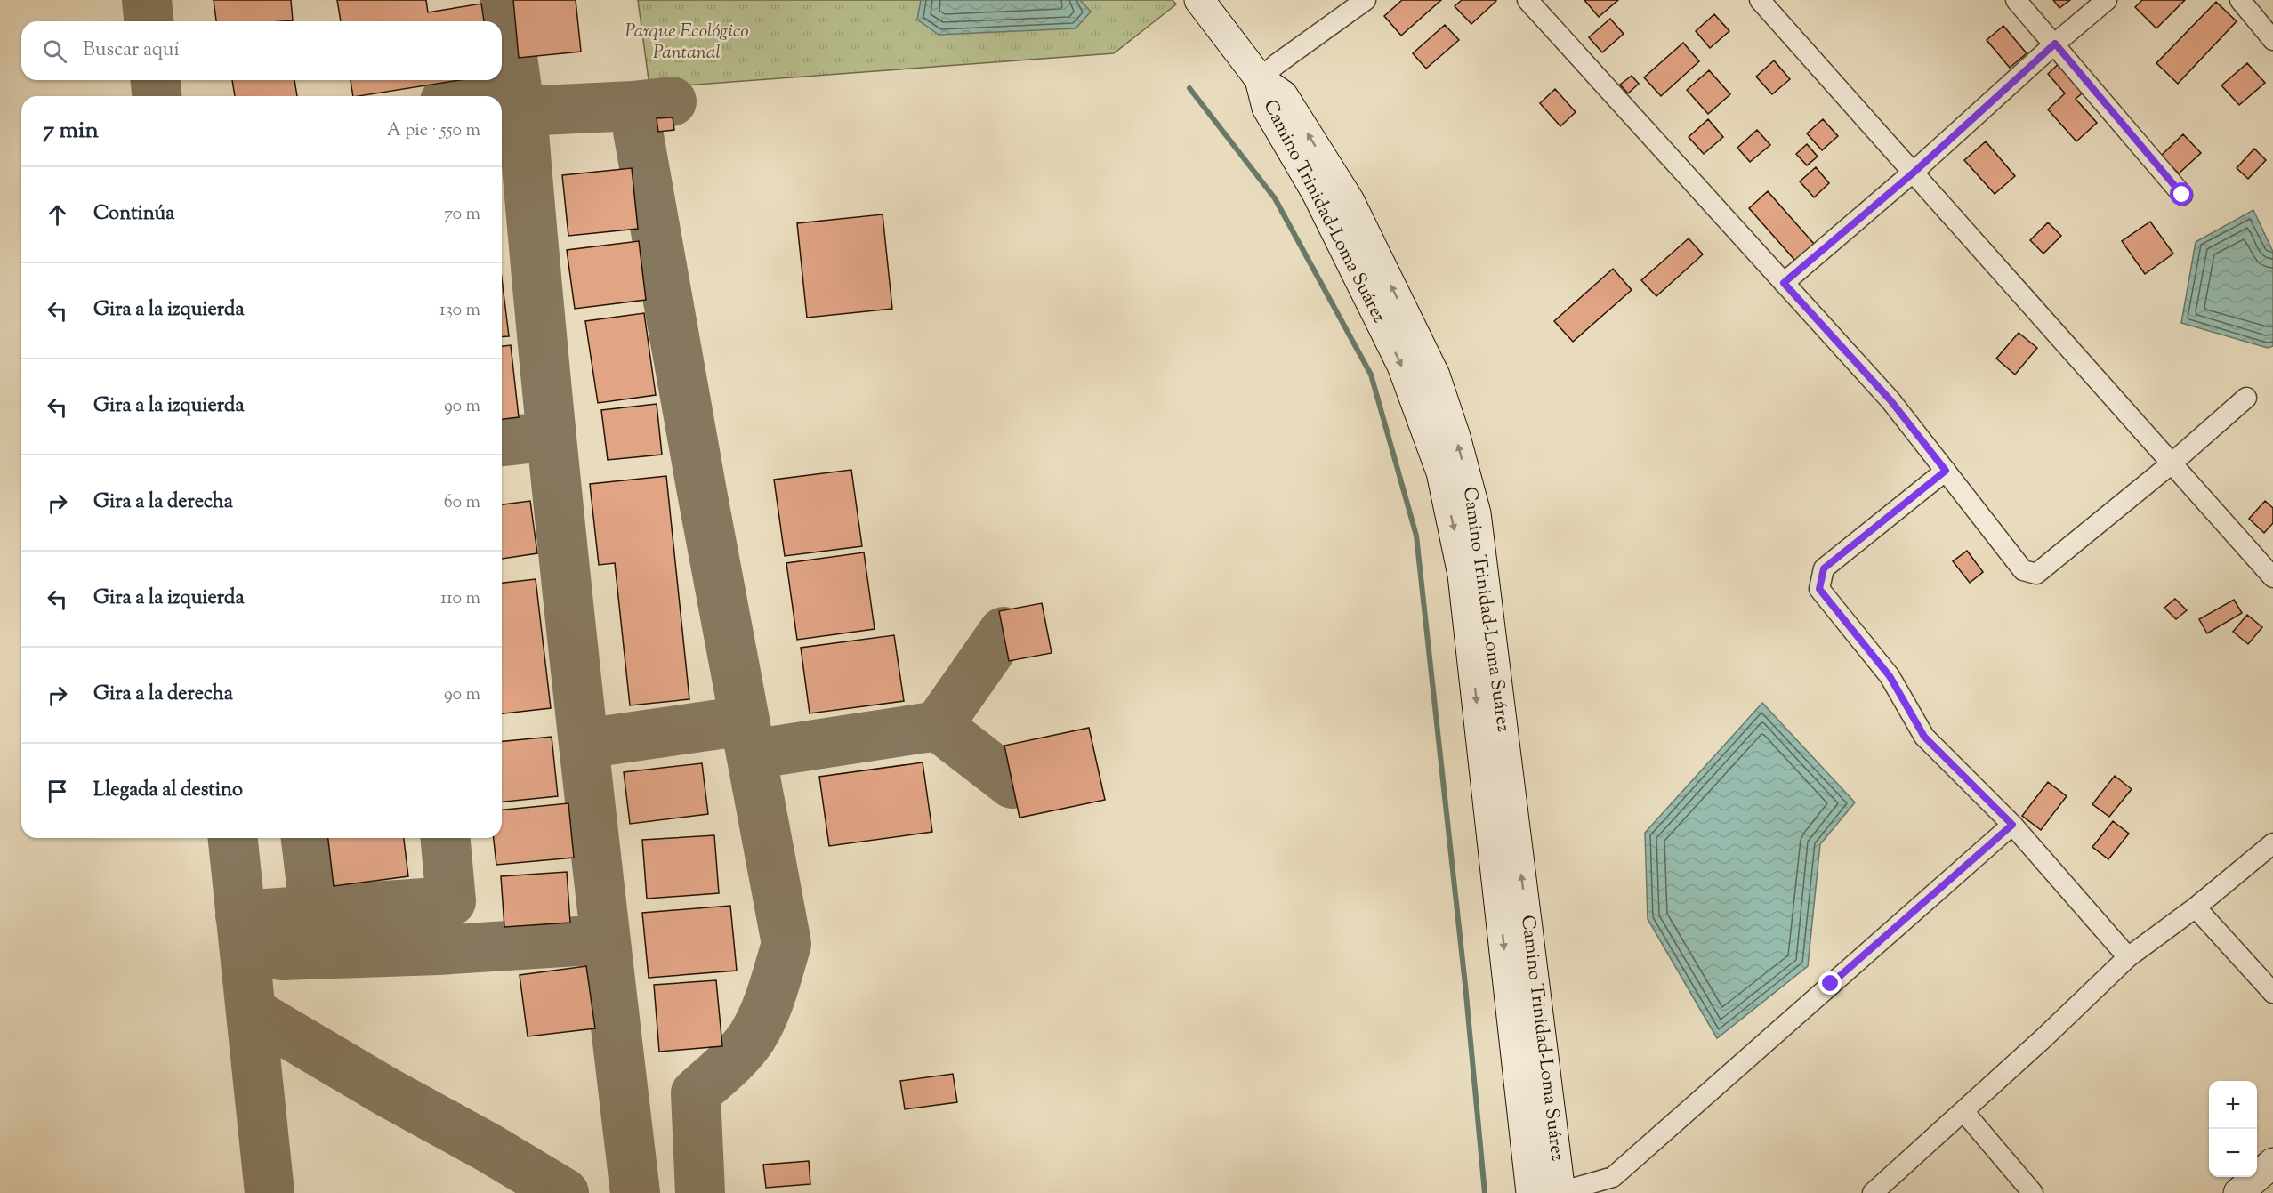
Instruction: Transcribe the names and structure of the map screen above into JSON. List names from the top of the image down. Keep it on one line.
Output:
{"streets":{"street":["Camino Trinidad-Loma Suárez"]},"parks":["Parque Ecológico Pantanal"],"page":{"search":"Buscar aquí","heading":["7 min","A pie · 550 m"],"list":[["Continúa","70 m"],["Gira a la izquierda","130 m"],["Gira a la izquierda","90 m"],["Gira a la derecha","60 m"],["Gira a la izquierda","110 m"],["Gira a la derecha","90 m"],"Llegada al destino"],"map_buttons":["+","−"]}}
